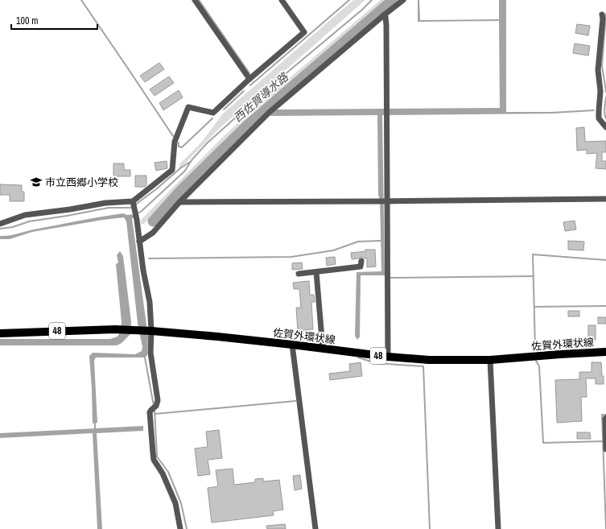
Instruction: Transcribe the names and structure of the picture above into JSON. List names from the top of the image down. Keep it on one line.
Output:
{"streets":{"main road":["48","佐賀外環状線"]},"water":["西佐賀導水路"],"places":{"school or university":["市立西郷小学校"]},"scale_bar":"100 m"}
